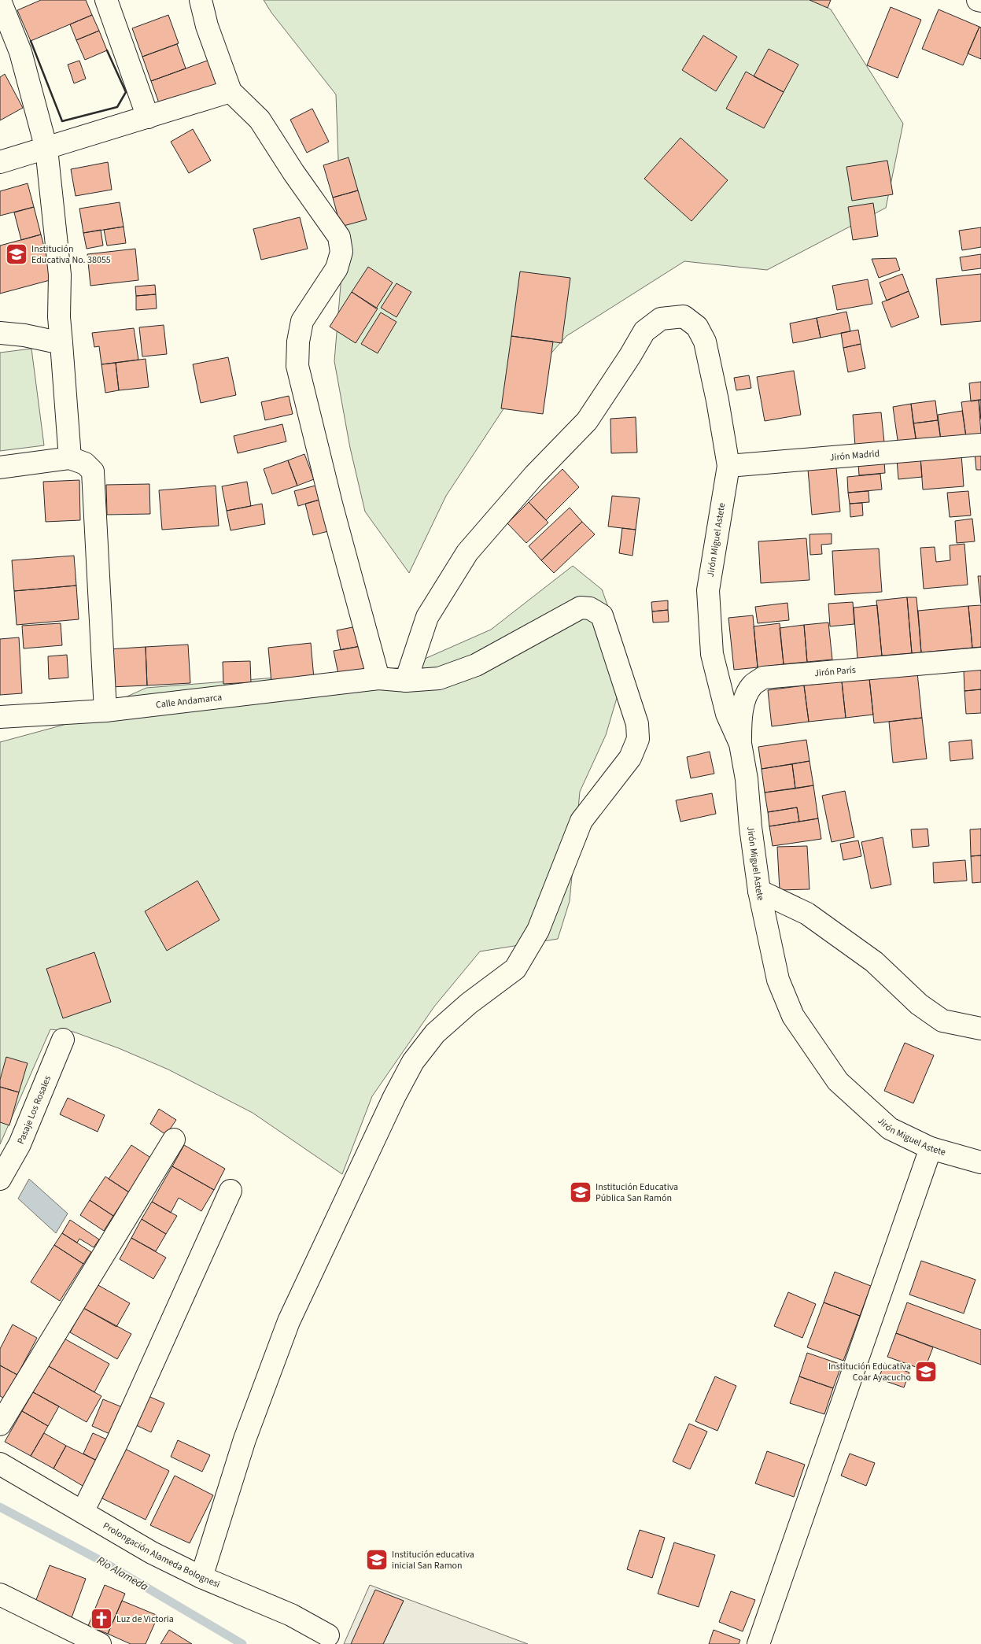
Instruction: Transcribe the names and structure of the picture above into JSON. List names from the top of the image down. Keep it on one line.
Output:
{"streets":{"street":["Jirón Madrid","Jirón Miguel Astete","Jirón París","Calle Andamarca","Pasaje Los Rosales","Prolongación Alameda Bolognesi"]},"crossings":[["Jirón Madrid","Jirón Miguel Astete"],["Jirón Miguel Astete","Jirón París"]],"water":["Rio Alameda"],"places":{"school or university":["Institución Educativa No. 38055","Institución Educativa Pública San Ramón","Institución Educativa Coar Ayacucho","Institución educativa inicial San Ramon"],"church":["Luz de Victoria"]}}
